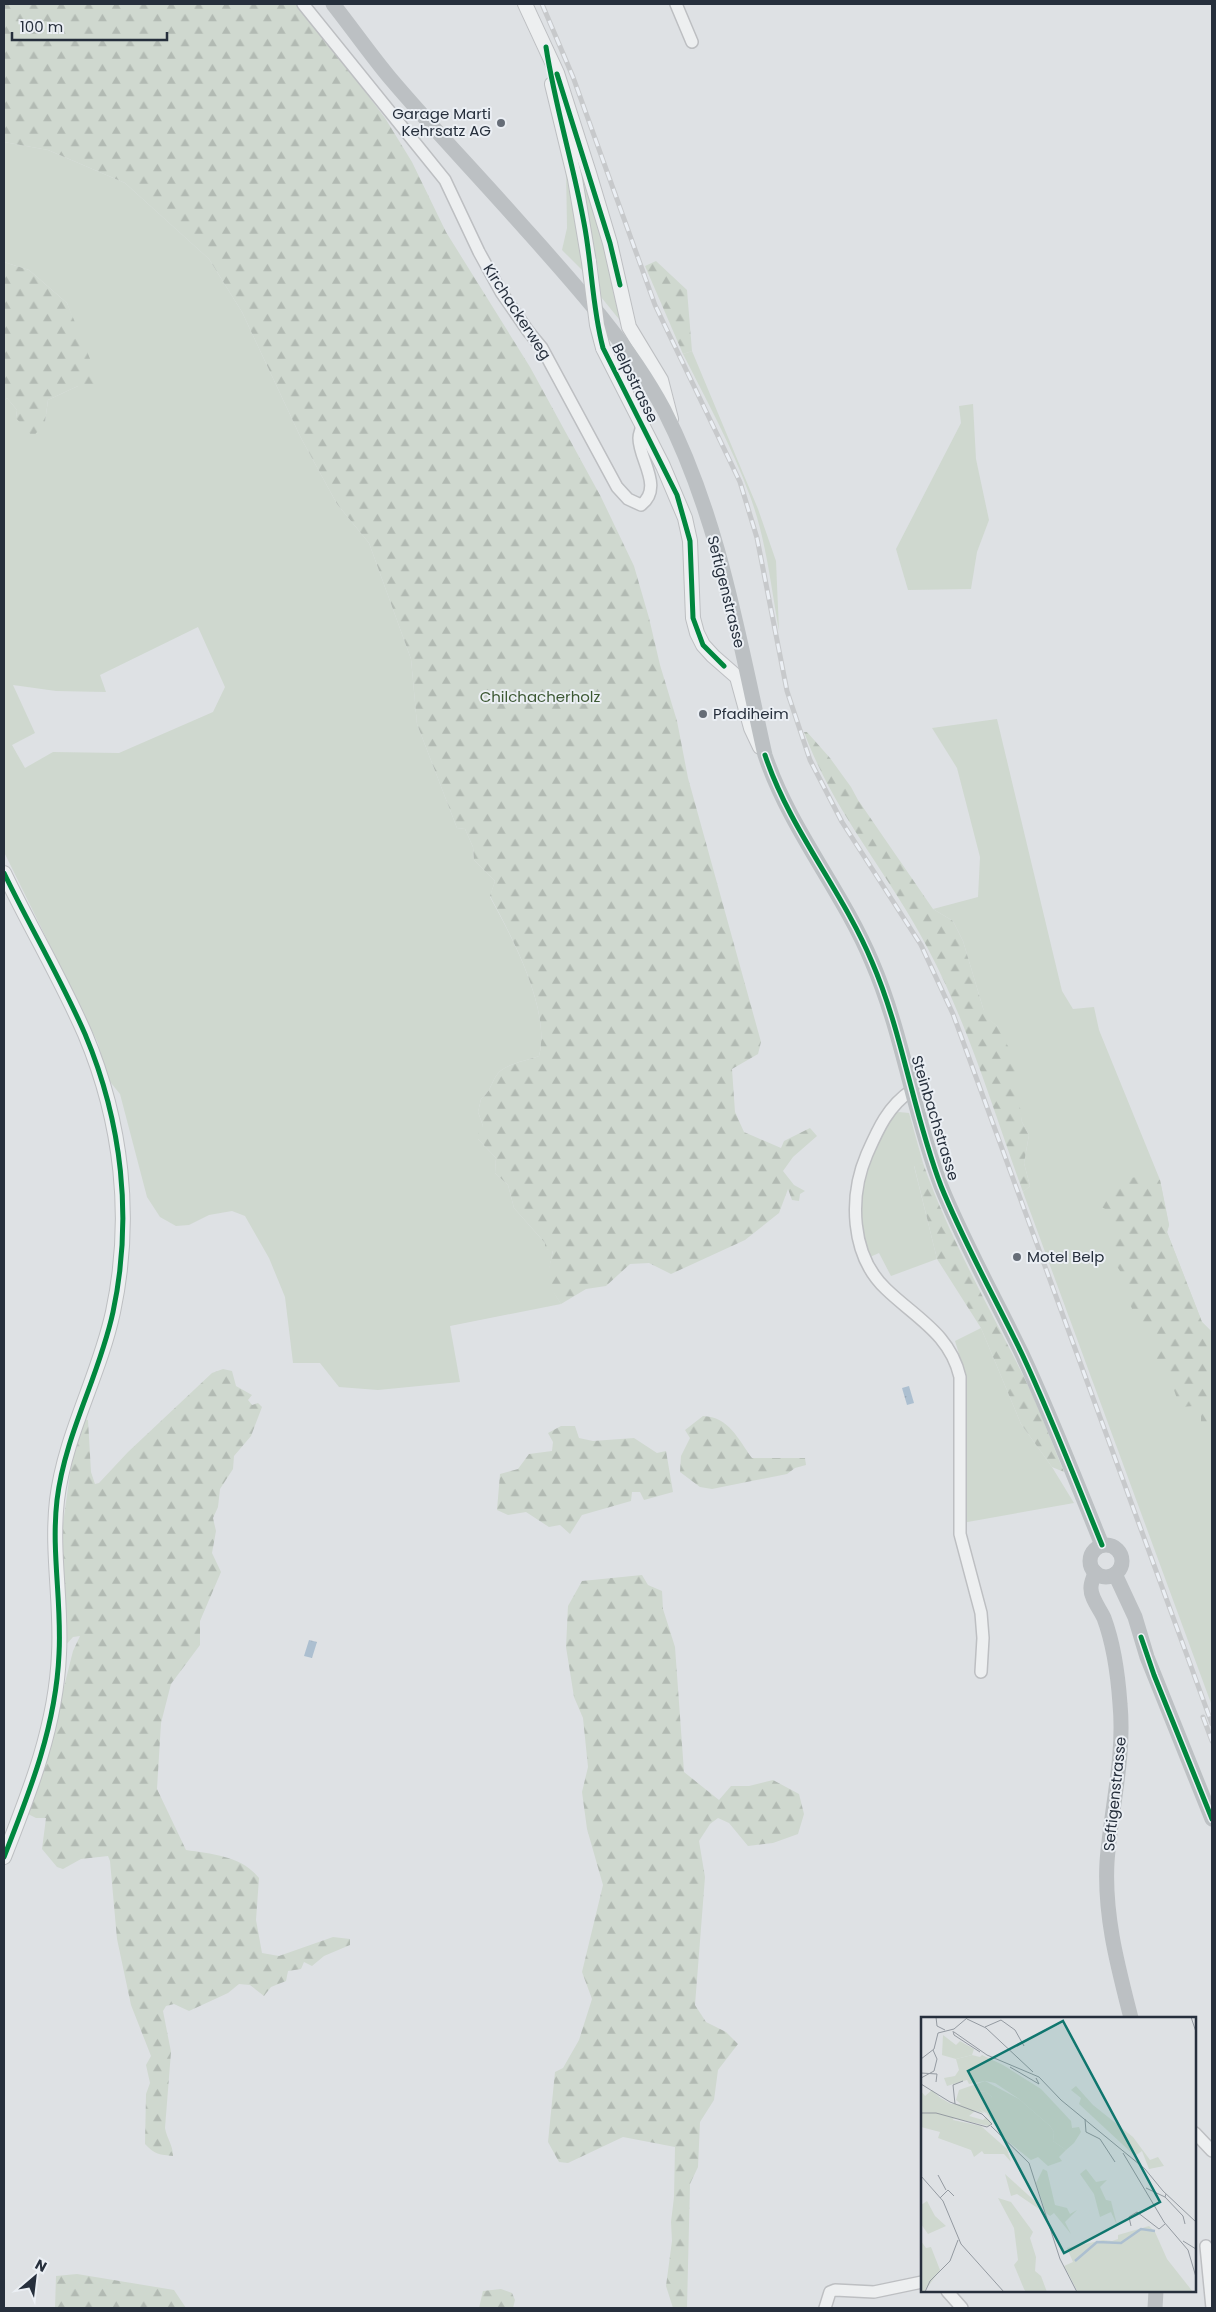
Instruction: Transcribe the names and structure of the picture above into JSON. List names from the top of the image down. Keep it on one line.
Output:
{"streets":{"main road":["Seftigenstrasse","Steinbachstrasse"],"street":["Kirchackerweg","Belpstrasse"]},"crossings":[["Kirchackerweg","Belpstrasse"],["Belpstrasse","Seftigenstrasse"],["Belpstrasse","Steinbachstrasse"],["Seftigenstrasse","Steinbachstrasse"]],"parks":["Chilchacherholz"],"places":["Garage Marti Kehrsatz AG","Pfadiheim","Motel Belp"],"scale_bar":"100 m","north":"top right"}
